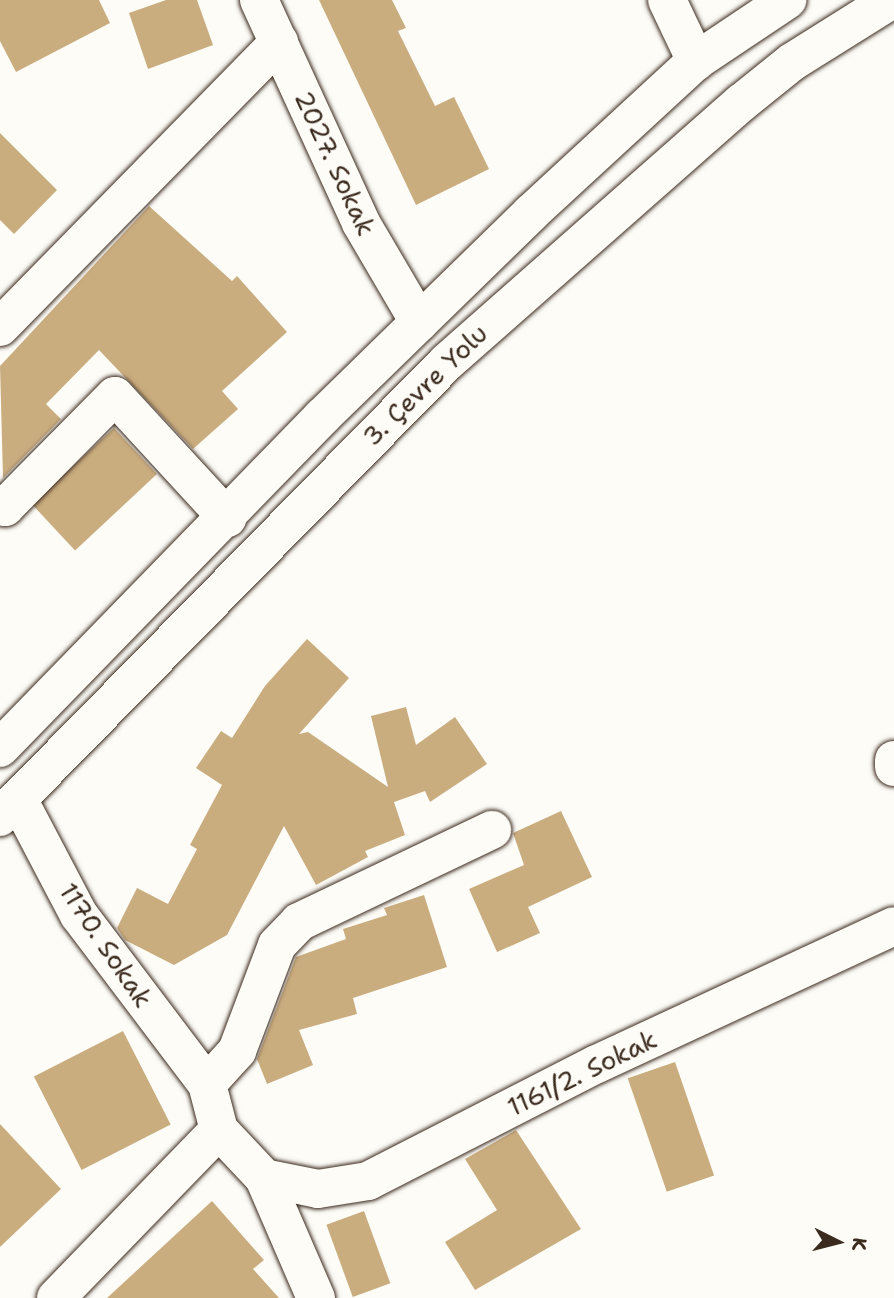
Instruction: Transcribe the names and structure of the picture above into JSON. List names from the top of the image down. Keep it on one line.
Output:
{"streets":{"street":["2027. Sokak","3. Çevre Yolu","1170. Sokak","1161/2. Sokak"]},"crossings":[["2027. Sokak","3. Çevre Yolu"],["3. Çevre Yolu","1170. Sokak"]],"north":"right"}
